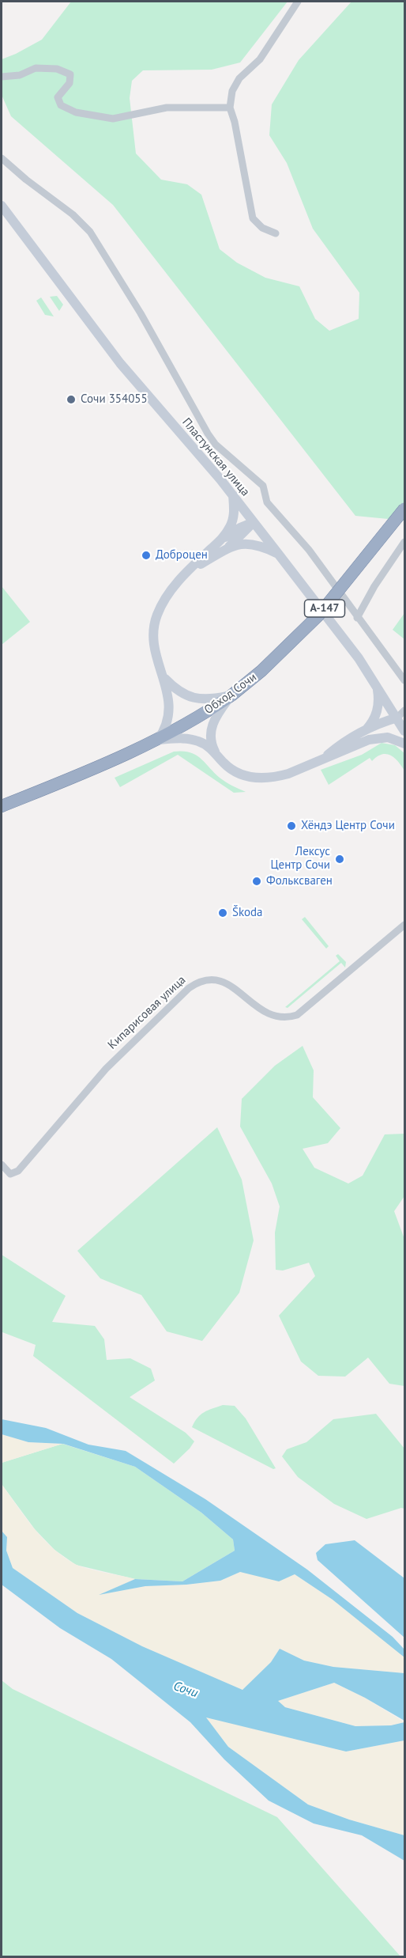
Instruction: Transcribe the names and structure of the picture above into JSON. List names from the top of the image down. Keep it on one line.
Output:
{"streets":{"highway":["А-147","Обход Сочи"],"main road":["Пластунская улица"],"street":["Кипарисовая улица"]},"crossings":[["Пластунская улица","А-147"],["А-147","Обход Сочи"]],"water":["Сочи"],"places":["Сочи 354055","Доброцен","Хёндэ Центр Сочи","Лексус Центр Сочи","Фольксваген","Škoda"]}
